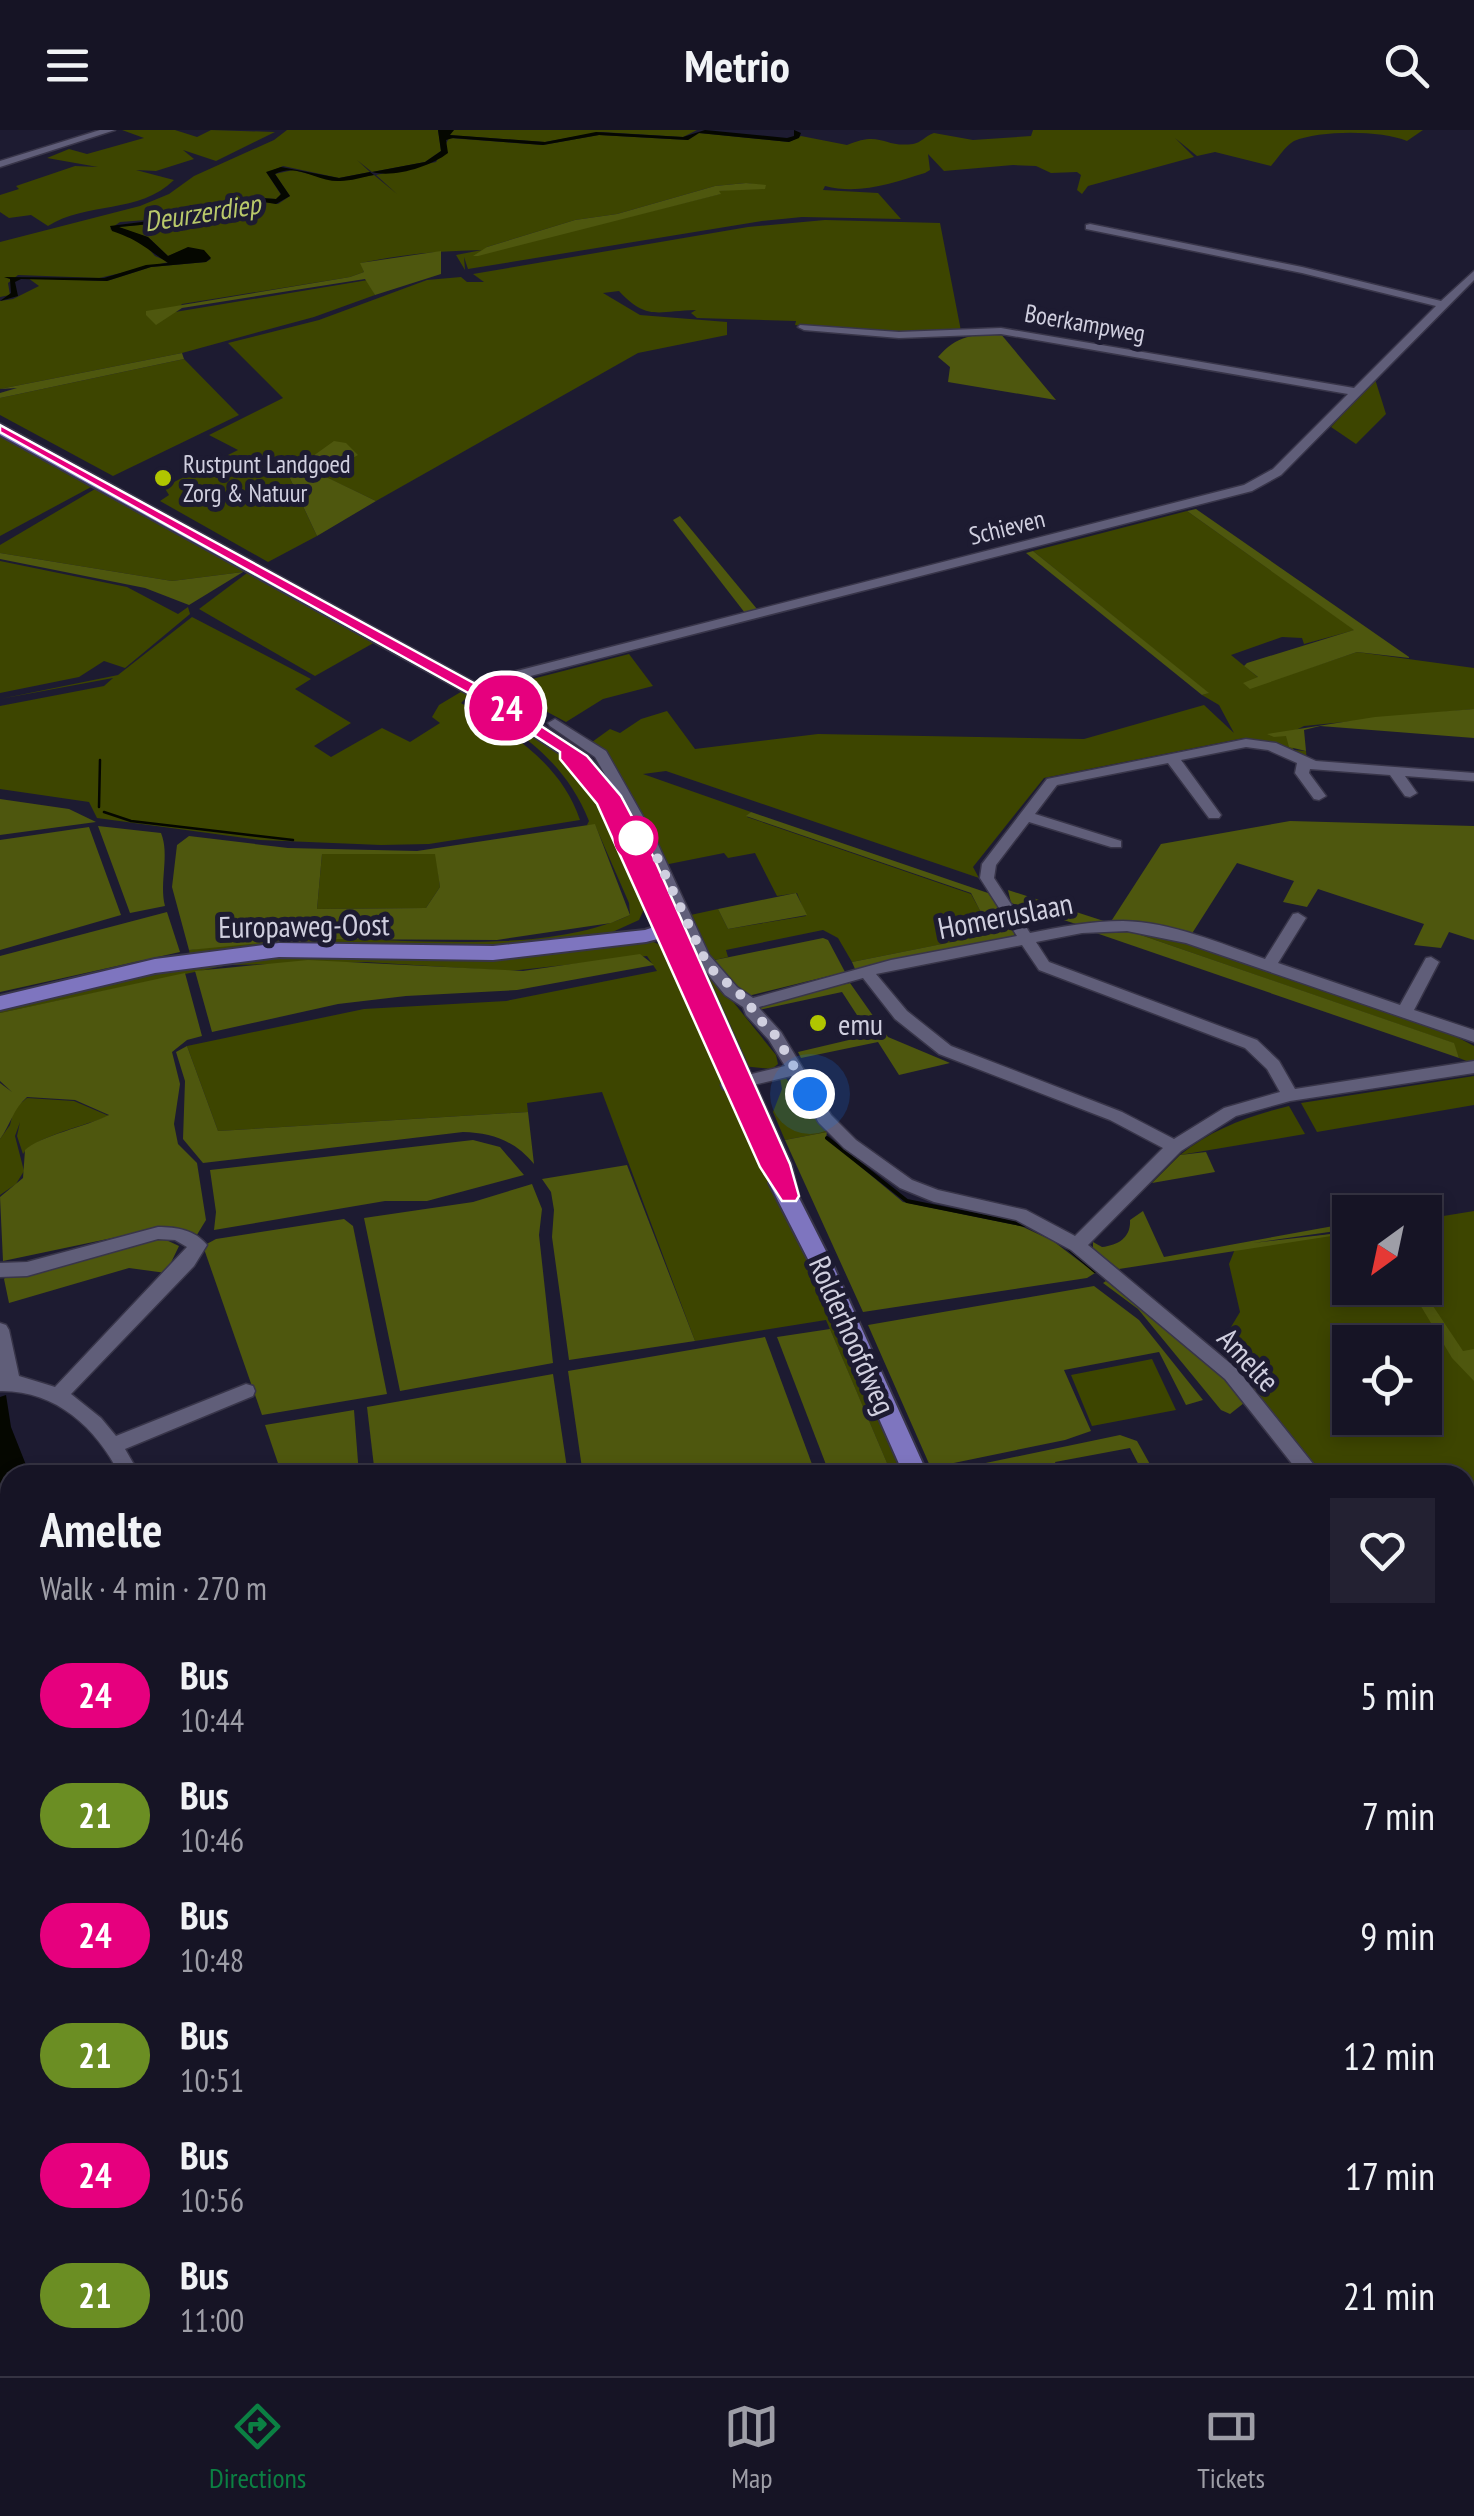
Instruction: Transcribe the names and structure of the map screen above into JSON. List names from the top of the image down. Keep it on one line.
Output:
{"streets":{"main road":["Europaweg-Oost","Rolderhoofdweg"],"street":["Boerkampweg","Schieven","Homeruslaan","Amelte"]},"crossings":[["Boerkampweg","Schieven"],["Schieven","Rolderhoofdweg"],["Homeruslaan","Amelte"],["Europaweg-Oost","Rolderhoofdweg"],["Rolderhoofdweg","Amelte"]],"water":["Deurzerdiep"],"places":["Rustpunt Landgoed Zorg & Natuur","emu"],"lines":["bus line 24"],"north":"bottom left","page":{"header":"Metrio","on_map":"24","heading":["Amelte","Walk · 4 min · 270 m"],"list":[{"mark":"24","name":"Bus","note":"10:44","value":"5 min"},{"mark":"21","name":"Bus","note":"10:46","value":"7 min"},{"mark":"24","name":"Bus","note":"10:48","value":"9 min"},{"mark":"21","name":"Bus","note":"10:51","value":"12 min"},{"mark":"24","name":"Bus","note":"10:56","value":"17 min"},{"mark":"21","name":"Bus","note":"11:00","value":"21 min"}],"tabs":["Directions","Map","Tickets"]}}
